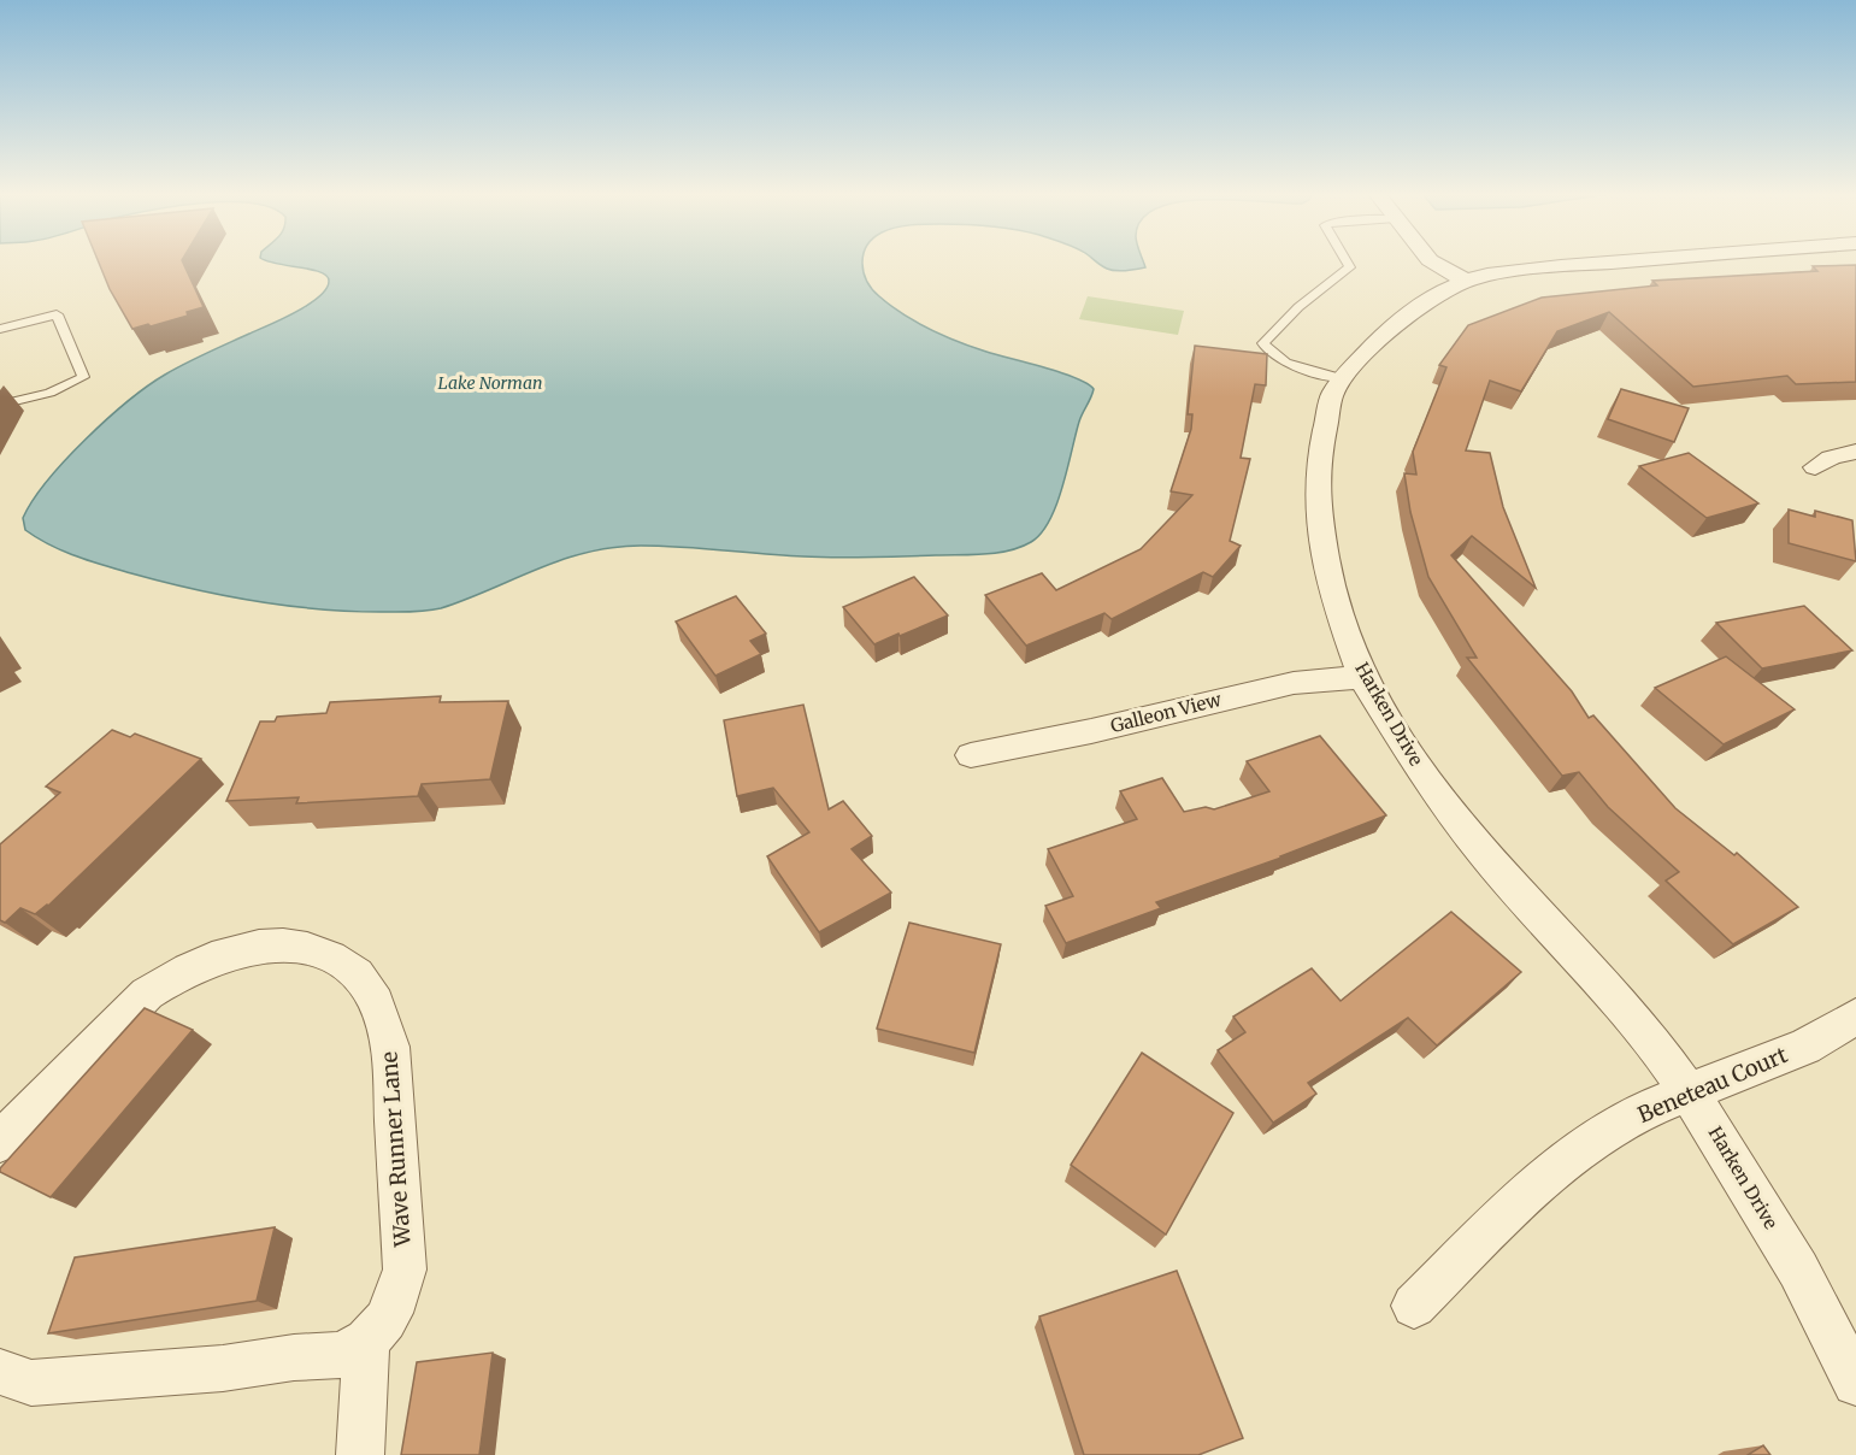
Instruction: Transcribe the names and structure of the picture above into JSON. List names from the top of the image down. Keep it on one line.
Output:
{"streets":{"street":["Galleon View","Harken Drive","Beneteau Court","Wave Runner Lane"]},"crossings":[["Galleon View","Harken Drive"],["Harken Drive","Beneteau Court"]],"water":["Lake Norman"]}
